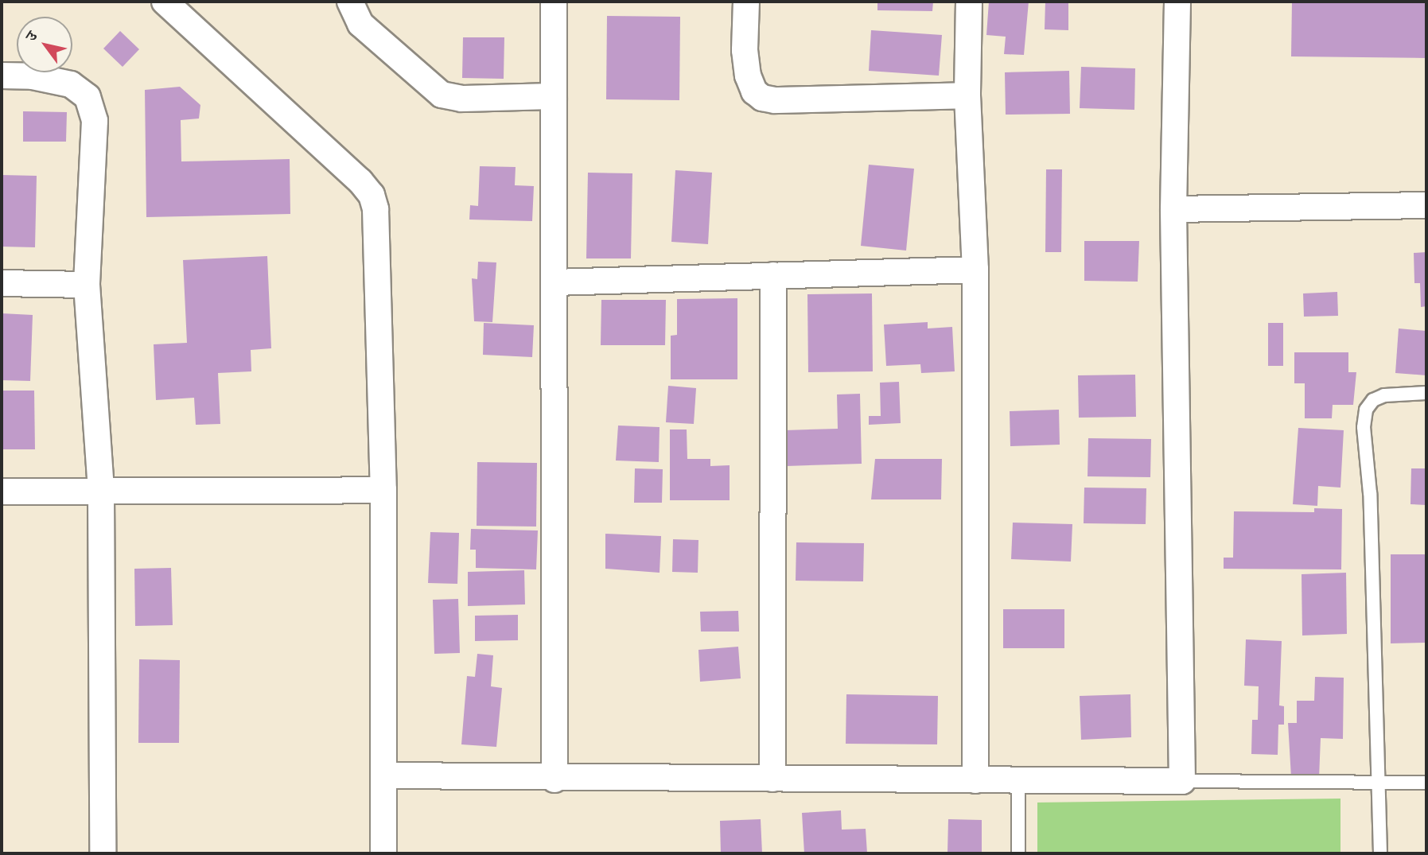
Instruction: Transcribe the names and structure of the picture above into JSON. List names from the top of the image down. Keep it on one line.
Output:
{"north":"top left"}
